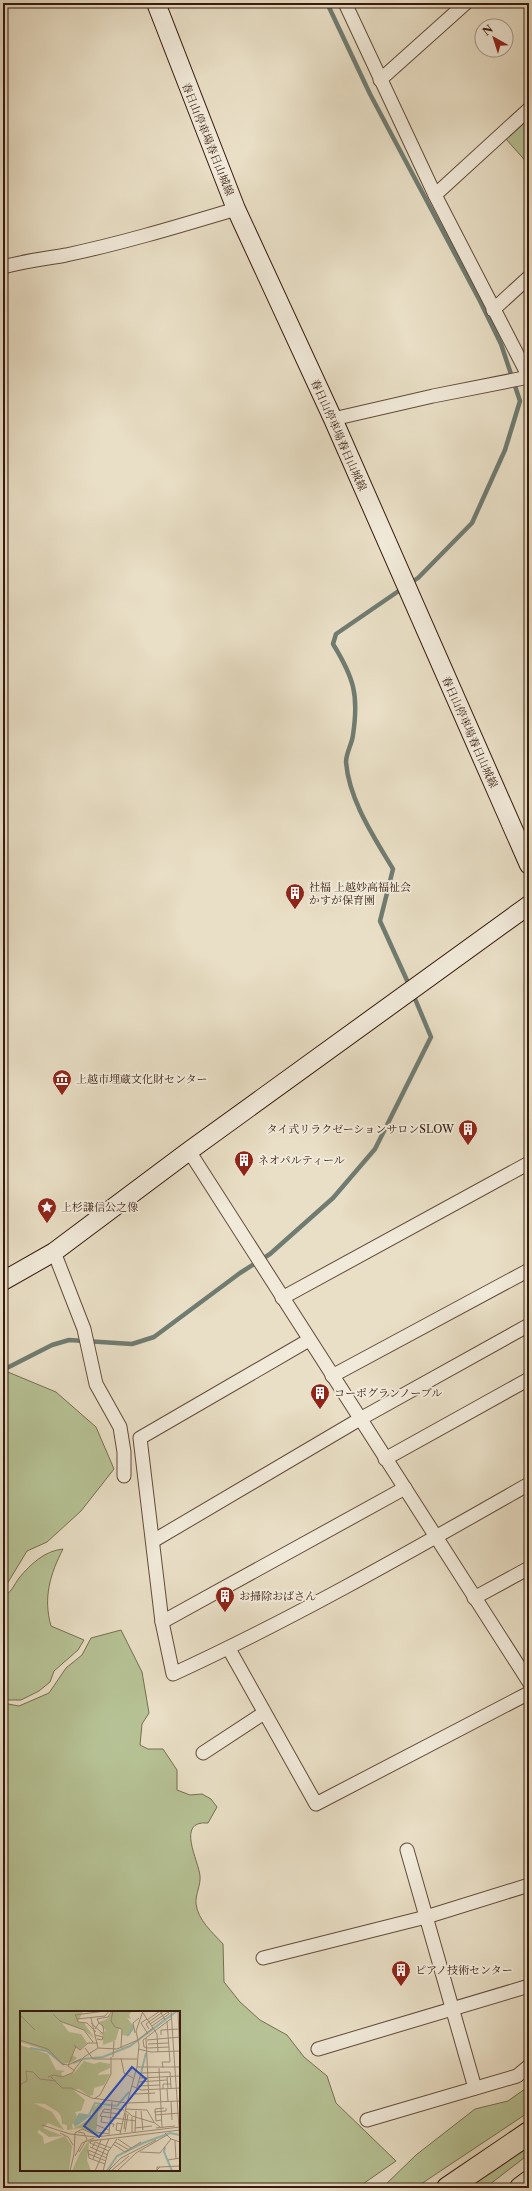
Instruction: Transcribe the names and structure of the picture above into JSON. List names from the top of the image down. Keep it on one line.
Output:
{"streets":{"main road":["春日山停車場春日山城線"]},"places":{"building":["社福 上越妙高福祉会 かすが保育園","タイ式リラクゼーションサロンSLOW","ネオパルティール","コーポグランノーブル","お掃除おばさん","ピアノ技術センター"],"museum":["上越市埋蔵文化財センター"],"place":["上杉謙信公之像"]},"north":"top left"}
